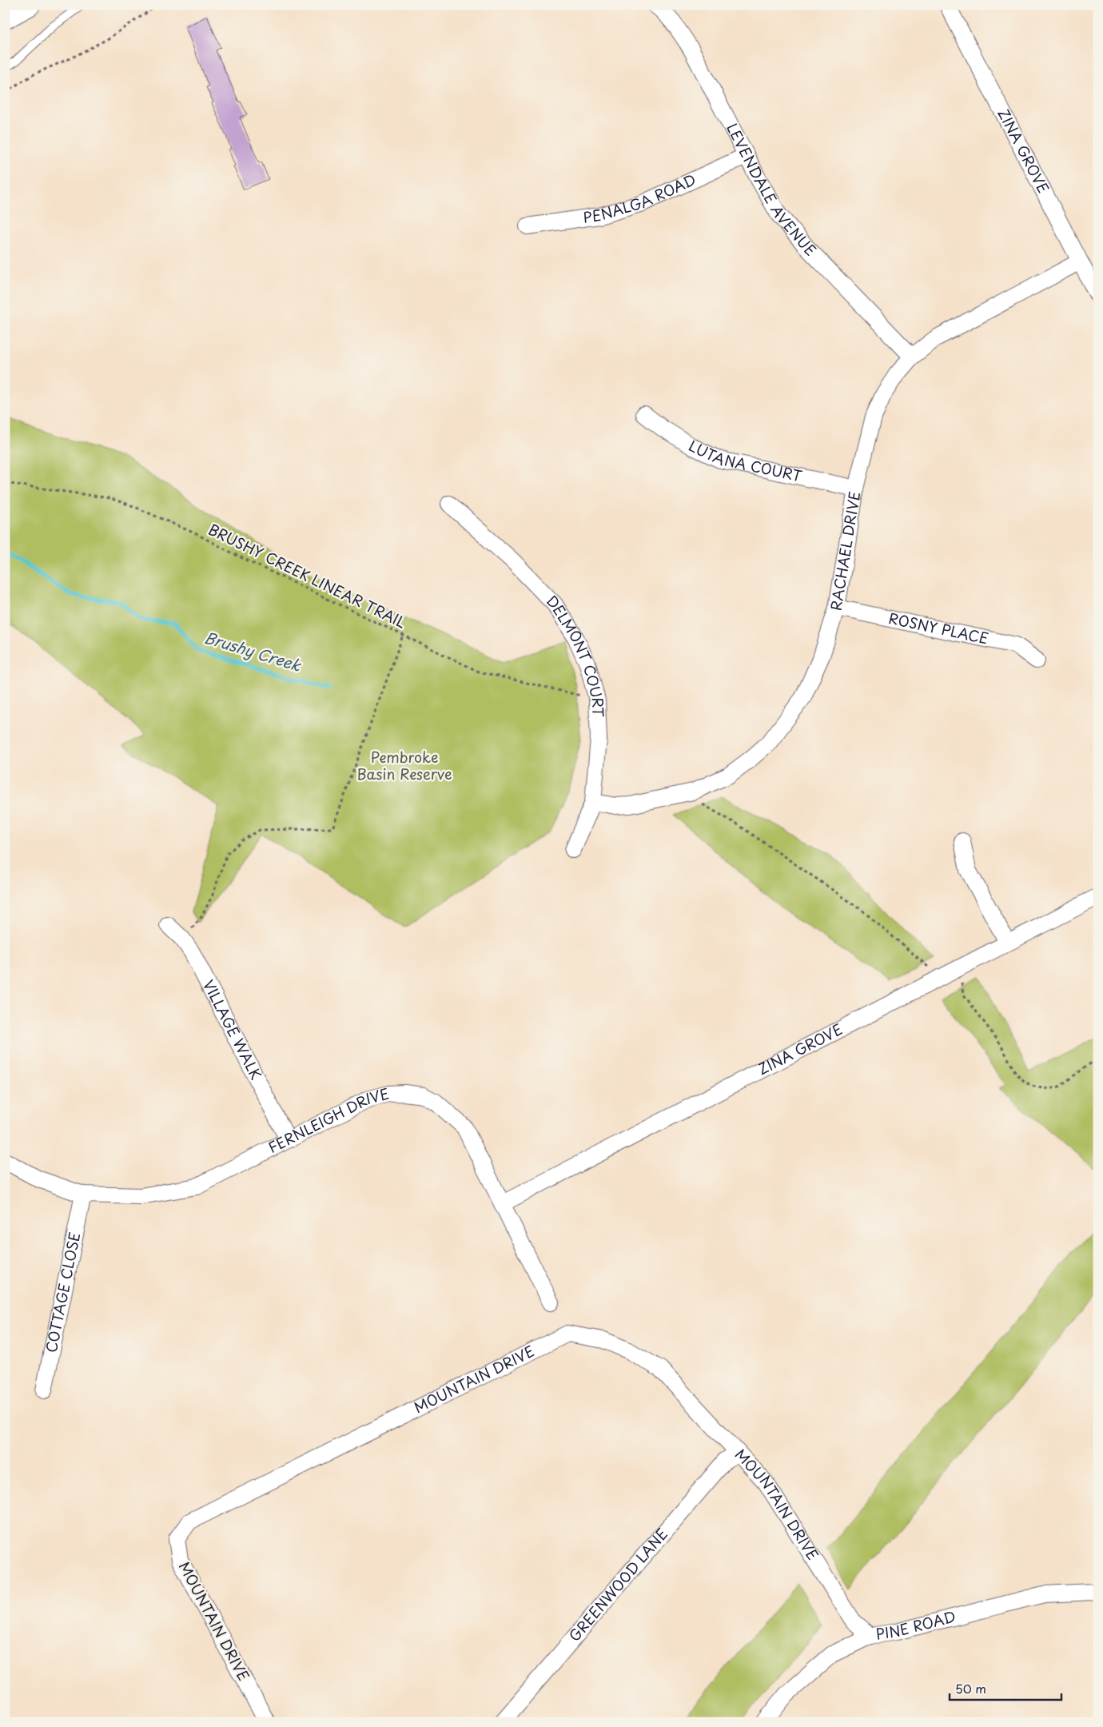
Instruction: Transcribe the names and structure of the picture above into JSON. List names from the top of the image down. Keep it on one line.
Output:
{"streets":{"street":["ZINA GROVE","LEVENDALE AVENUE","PENALGA ROAD","LUTANA COURT","RACHAEL DRIVE","ROSNY PLACE","DELMONT COURT","VILLAGE WALK","FERNLEIGH DRIVE","COTTAGE CLOSE","MOUNTAIN DRIVE","GREENWOOD LANE","PINE ROAD"],"path":["BRUSHY CREEK LINEAR TRAIL"]},"crossings":[["ZINA GROVE","RACHAEL DRIVE"],["ZINA GROVE","FERNLEIGH DRIVE"],["LEVENDALE AVENUE","PENALGA ROAD"],["LEVENDALE AVENUE","RACHAEL DRIVE"],["LUTANA COURT","RACHAEL DRIVE"],["RACHAEL DRIVE","ROSNY PLACE"],["RACHAEL DRIVE","DELMONT COURT"],["BRUSHY CREEK LINEAR TRAIL","DELMONT COURT"],["VILLAGE WALK","FERNLEIGH DRIVE"],["FERNLEIGH DRIVE","COTTAGE CLOSE"],["MOUNTAIN DRIVE","GREENWOOD LANE"],["MOUNTAIN DRIVE","PINE ROAD"]],"water":["Brushy Creek"],"parks":["Pembroke Basin Reserve"],"scale_bar":"50 m"}
